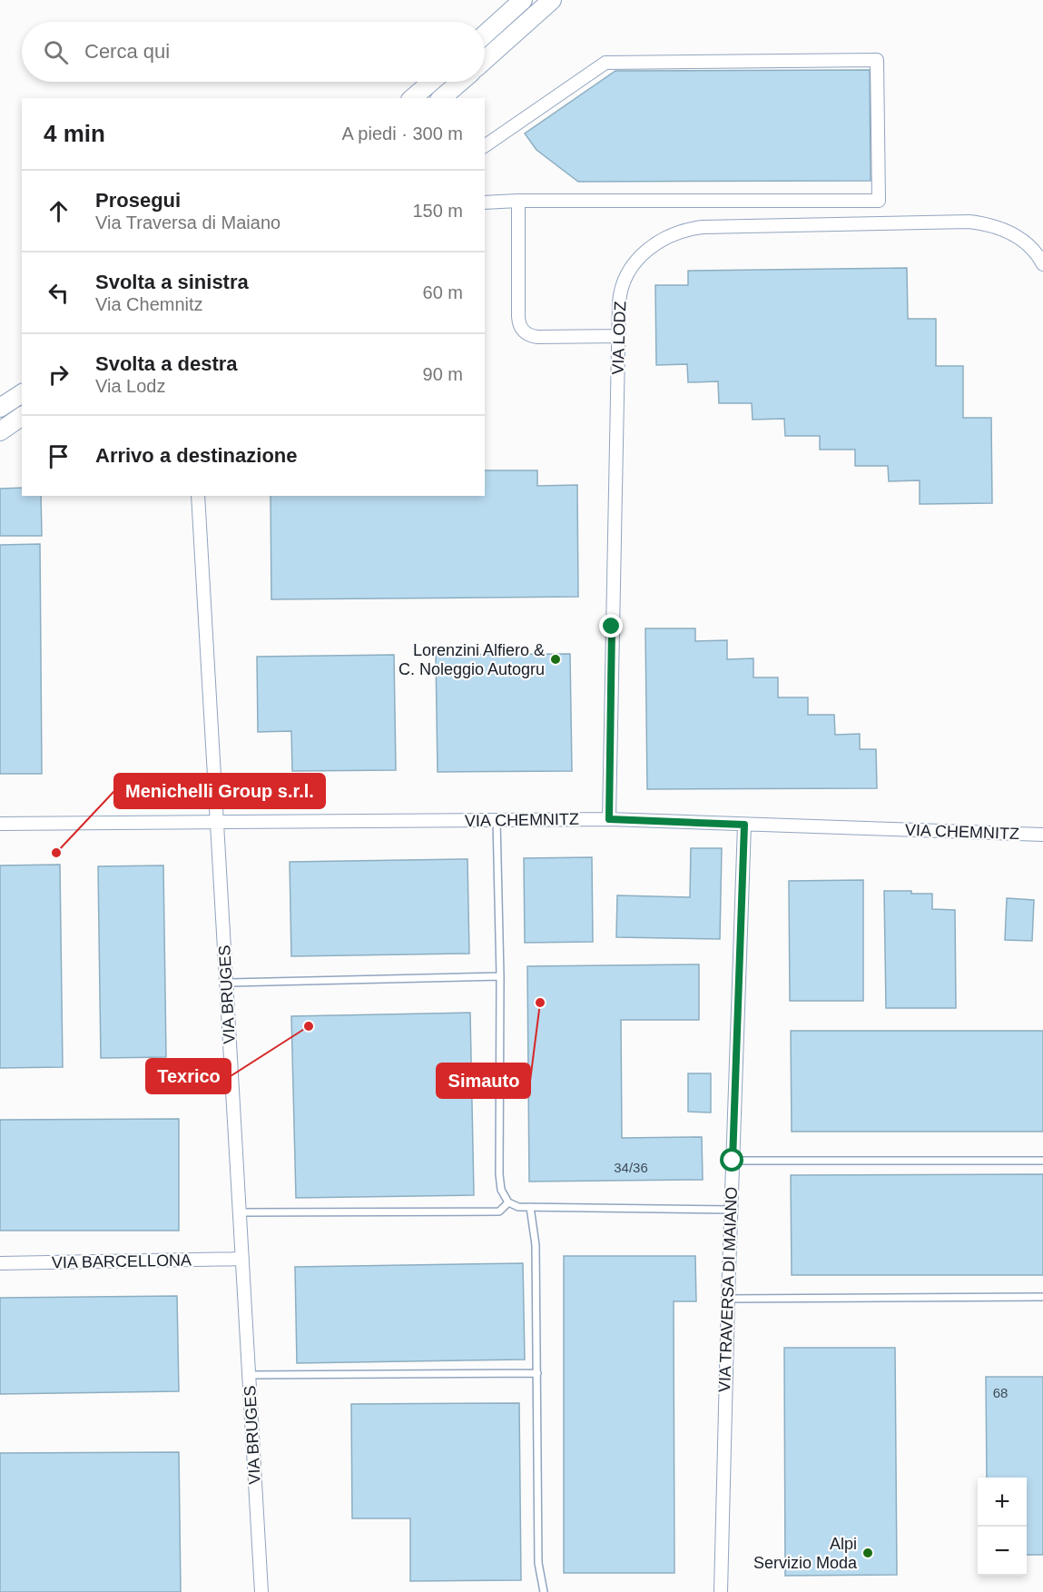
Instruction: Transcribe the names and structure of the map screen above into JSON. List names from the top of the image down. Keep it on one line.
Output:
{"streets":{"street":["VIA LODZ","VIA CHEMNITZ","VIA BRUGES","VIA BARCELLONA","VIA TRAVERSA DI MAIANO"]},"crossings":[["VIA LODZ","VIA CHEMNITZ"],["VIA CHEMNITZ","VIA BRUGES"],["VIA CHEMNITZ","VIA TRAVERSA DI MAIANO"],["VIA BRUGES","VIA BARCELLONA"]],"places":["Lorenzini Alfiero & C. Noleggio Autogru","Menichelli Group s.r.l.","Simauto","Texrico","Alpi Servizio Moda"],"house_numbers":["34/36","68"],"page":{"search":"Cerca qui","heading":["4 min","A piedi · 300 m"],"list":[["Prosegui","Via Traversa di Maiano","150 m"],["Svolta a sinistra","Via Chemnitz","60 m"],["Svolta a destra","Via Lodz","90 m"],"Arrivo a destinazione"],"map_buttons":["+","−"]}}
